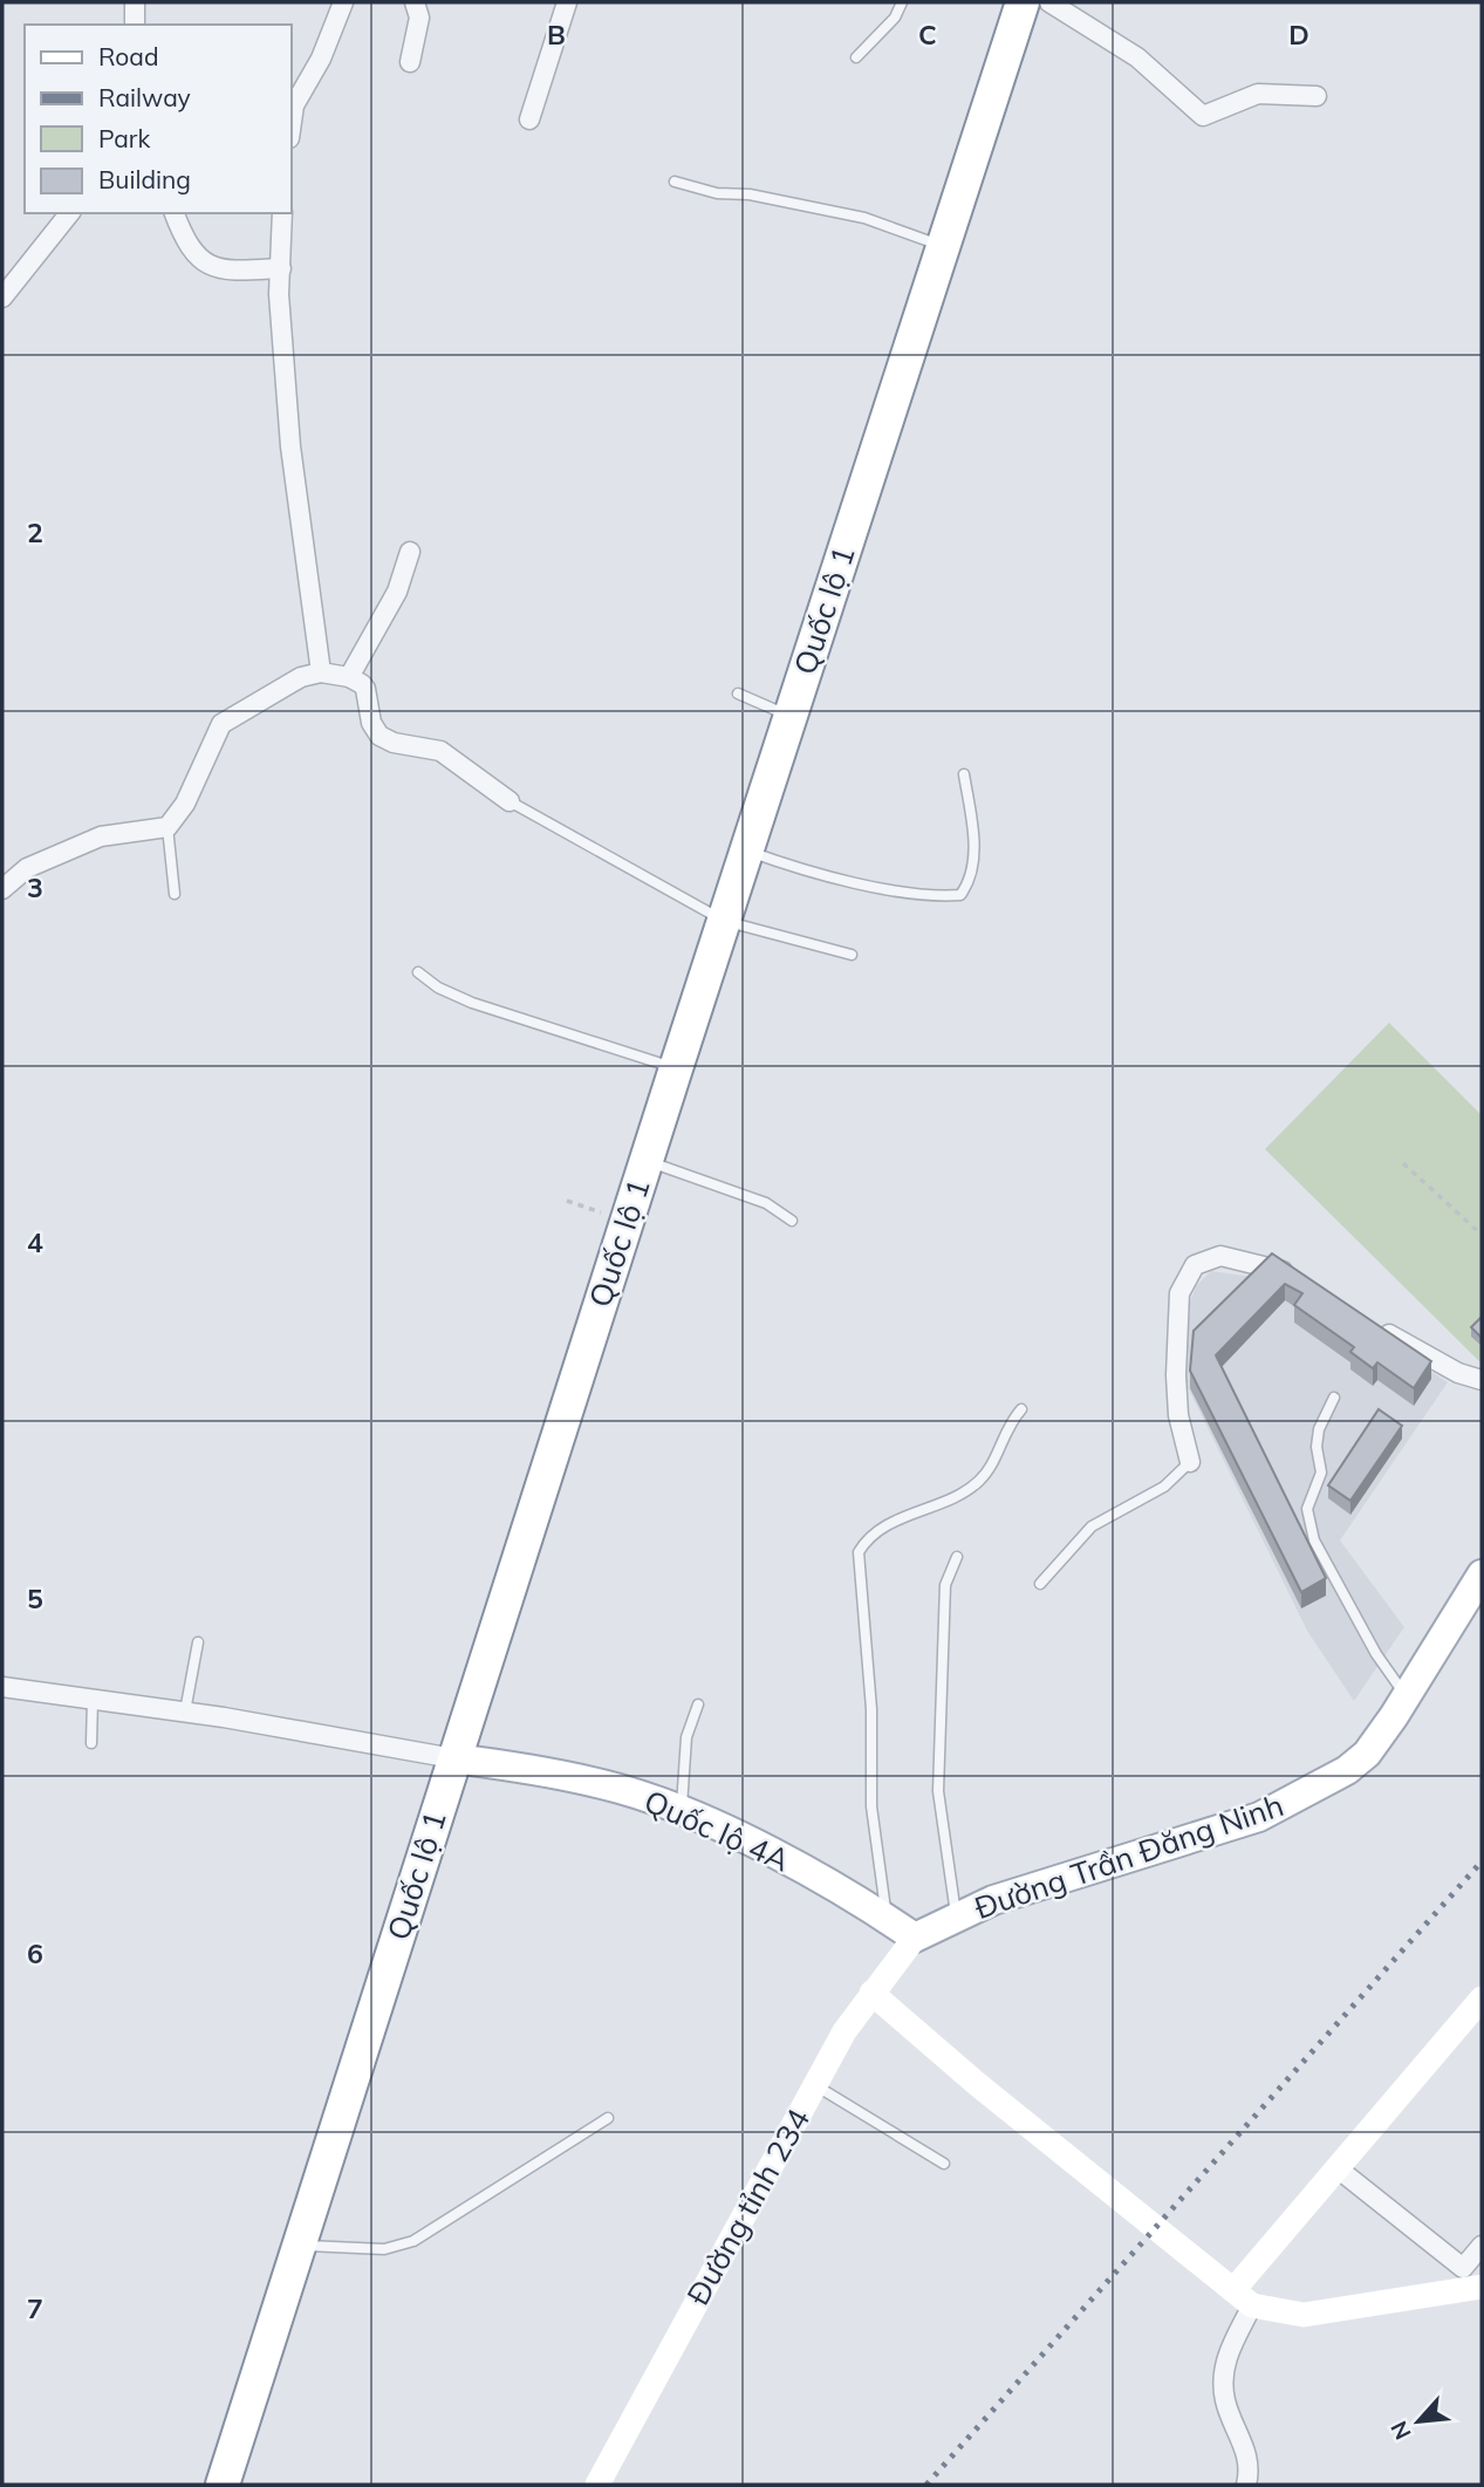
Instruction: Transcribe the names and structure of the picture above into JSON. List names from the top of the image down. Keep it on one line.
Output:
{"streets":{"highway":["Quốc lộ 1"],"main road":["Quốc lộ 4A","Đường Trần Đăng Ninh"],"street":["Đường tỉnh 234"]},"crossings":[["Quốc lộ 1","Quốc lộ 4A"],["Quốc lộ 4A","Đường Trần Đăng Ninh"],["Quốc lộ 4A","Đường tỉnh 234"],["Đường Trần Đăng Ninh","Đường tỉnh 234"]],"legend":["Road","Railway","Park","Building"],"north":"bottom left","grid":{"columns":["B","C","D"],"rows":["2","3","4","5","6","7"]}}
